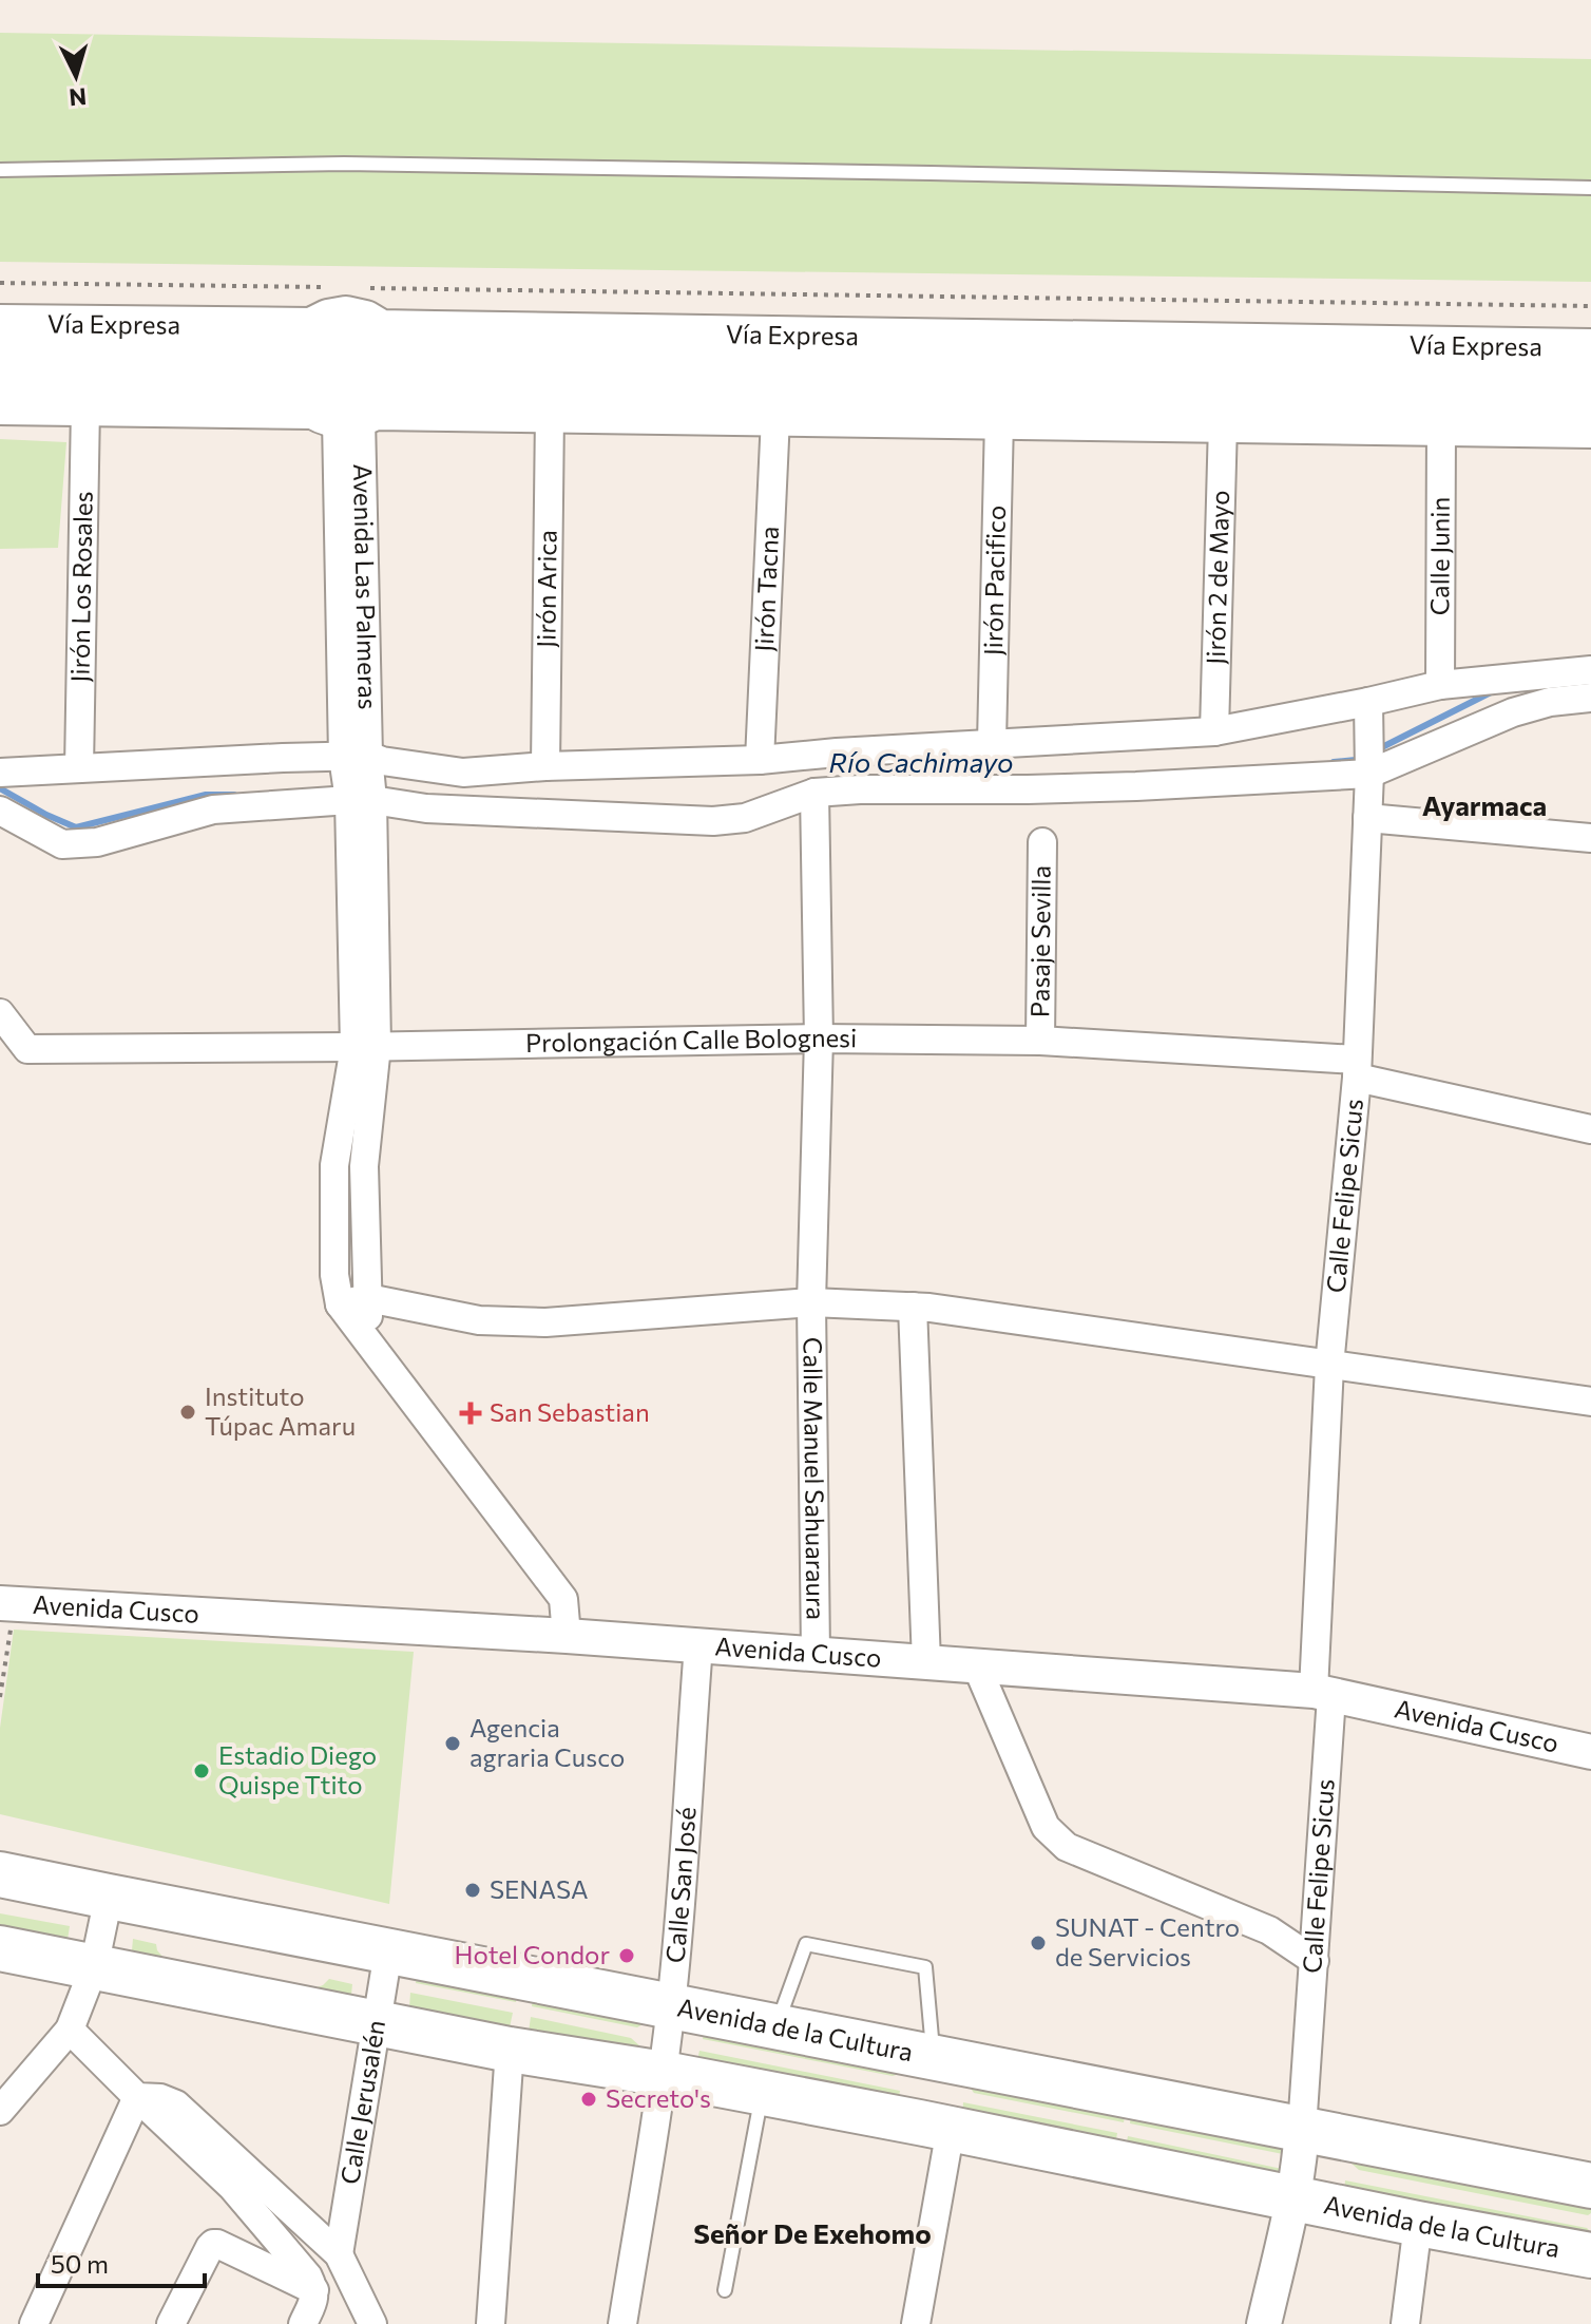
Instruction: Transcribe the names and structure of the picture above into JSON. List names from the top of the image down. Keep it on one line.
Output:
{"streets":{"highway":["Avenida de la Cultura"],"main road":["Vía Expresa"],"street":["Calle Junin","Jirón 2 de Mayo","Jirón Pacifico","Jirón Los Rosales","Avenida Las Palmeras","Jirón Tacna","Jirón Arica","Pasaje Sevilla","Prolongación Calle Bolognesi","Calle Felipe Sicus","Calle Manuel Sahuaraura","Avenida Cusco","Calle San José","Calle Jerusalén"]},"crossings":[["Vía Expresa","Calle Junin"],["Vía Expresa","Jirón 2 de Mayo"],["Vía Expresa","Jirón Pacifico"],["Vía Expresa","Jirón Los Rosales"],["Vía Expresa","Avenida Las Palmeras"],["Vía Expresa","Jirón Tacna"],["Vía Expresa","Jirón Arica"],["Avenida Las Palmeras","Prolongación Calle Bolognesi"],["Pasaje Sevilla","Prolongación Calle Bolognesi"],["Prolongación Calle Bolognesi","Calle Felipe Sicus"],["Prolongación Calle Bolognesi","Calle Manuel Sahuaraura"],["Calle Felipe Sicus","Avenida Cusco"],["Calle Felipe Sicus","Avenida de la Cultura"],["Calle Manuel Sahuaraura","Avenida Cusco"],["Avenida Cusco","Calle San José"],["Calle San José","Avenida de la Cultura"],["Avenida de la Cultura","Calle Jerusalén"]],"districts":["Ayarmaca","Señor De Exehomo"],"water":["Río Cachimayo"],"places":{"other":["Instituto Túpac Amaru","Agencia agraria Cusco","Estadio Diego Quispe Ttito","SENASA","SUNAT - Centro de Servicios","Hotel Condor","Secreto's"],"health":["San Sebastian"]},"scale_bar":"50 m","north":"bottom"}
